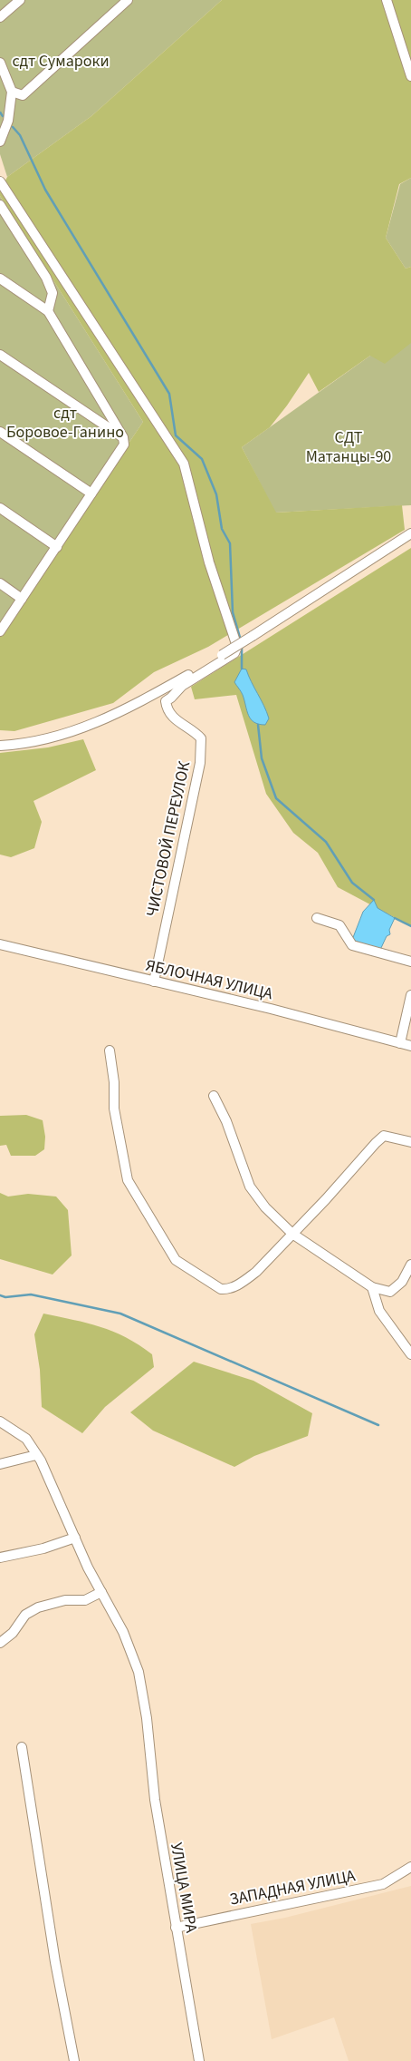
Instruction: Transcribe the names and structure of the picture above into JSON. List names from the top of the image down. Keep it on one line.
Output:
{"streets":{"street":["ЧИСТОВОЙ ПЕРЕУЛОК","ЯБЛОЧНАЯ УЛИЦА","УЛИЦА МИРА","ЗАПАДНАЯ УЛИЦА"]},"crossings":[["ЧИСТОВОЙ ПЕРЕУЛОК","ЯБЛОЧНАЯ УЛИЦА"],["УЛИЦА МИРА","ЗАПАДНАЯ УЛИЦА"]],"parks":["сдт Сумароки","сдт Боровое-Ганино","СДТ Матанцы-90"]}
